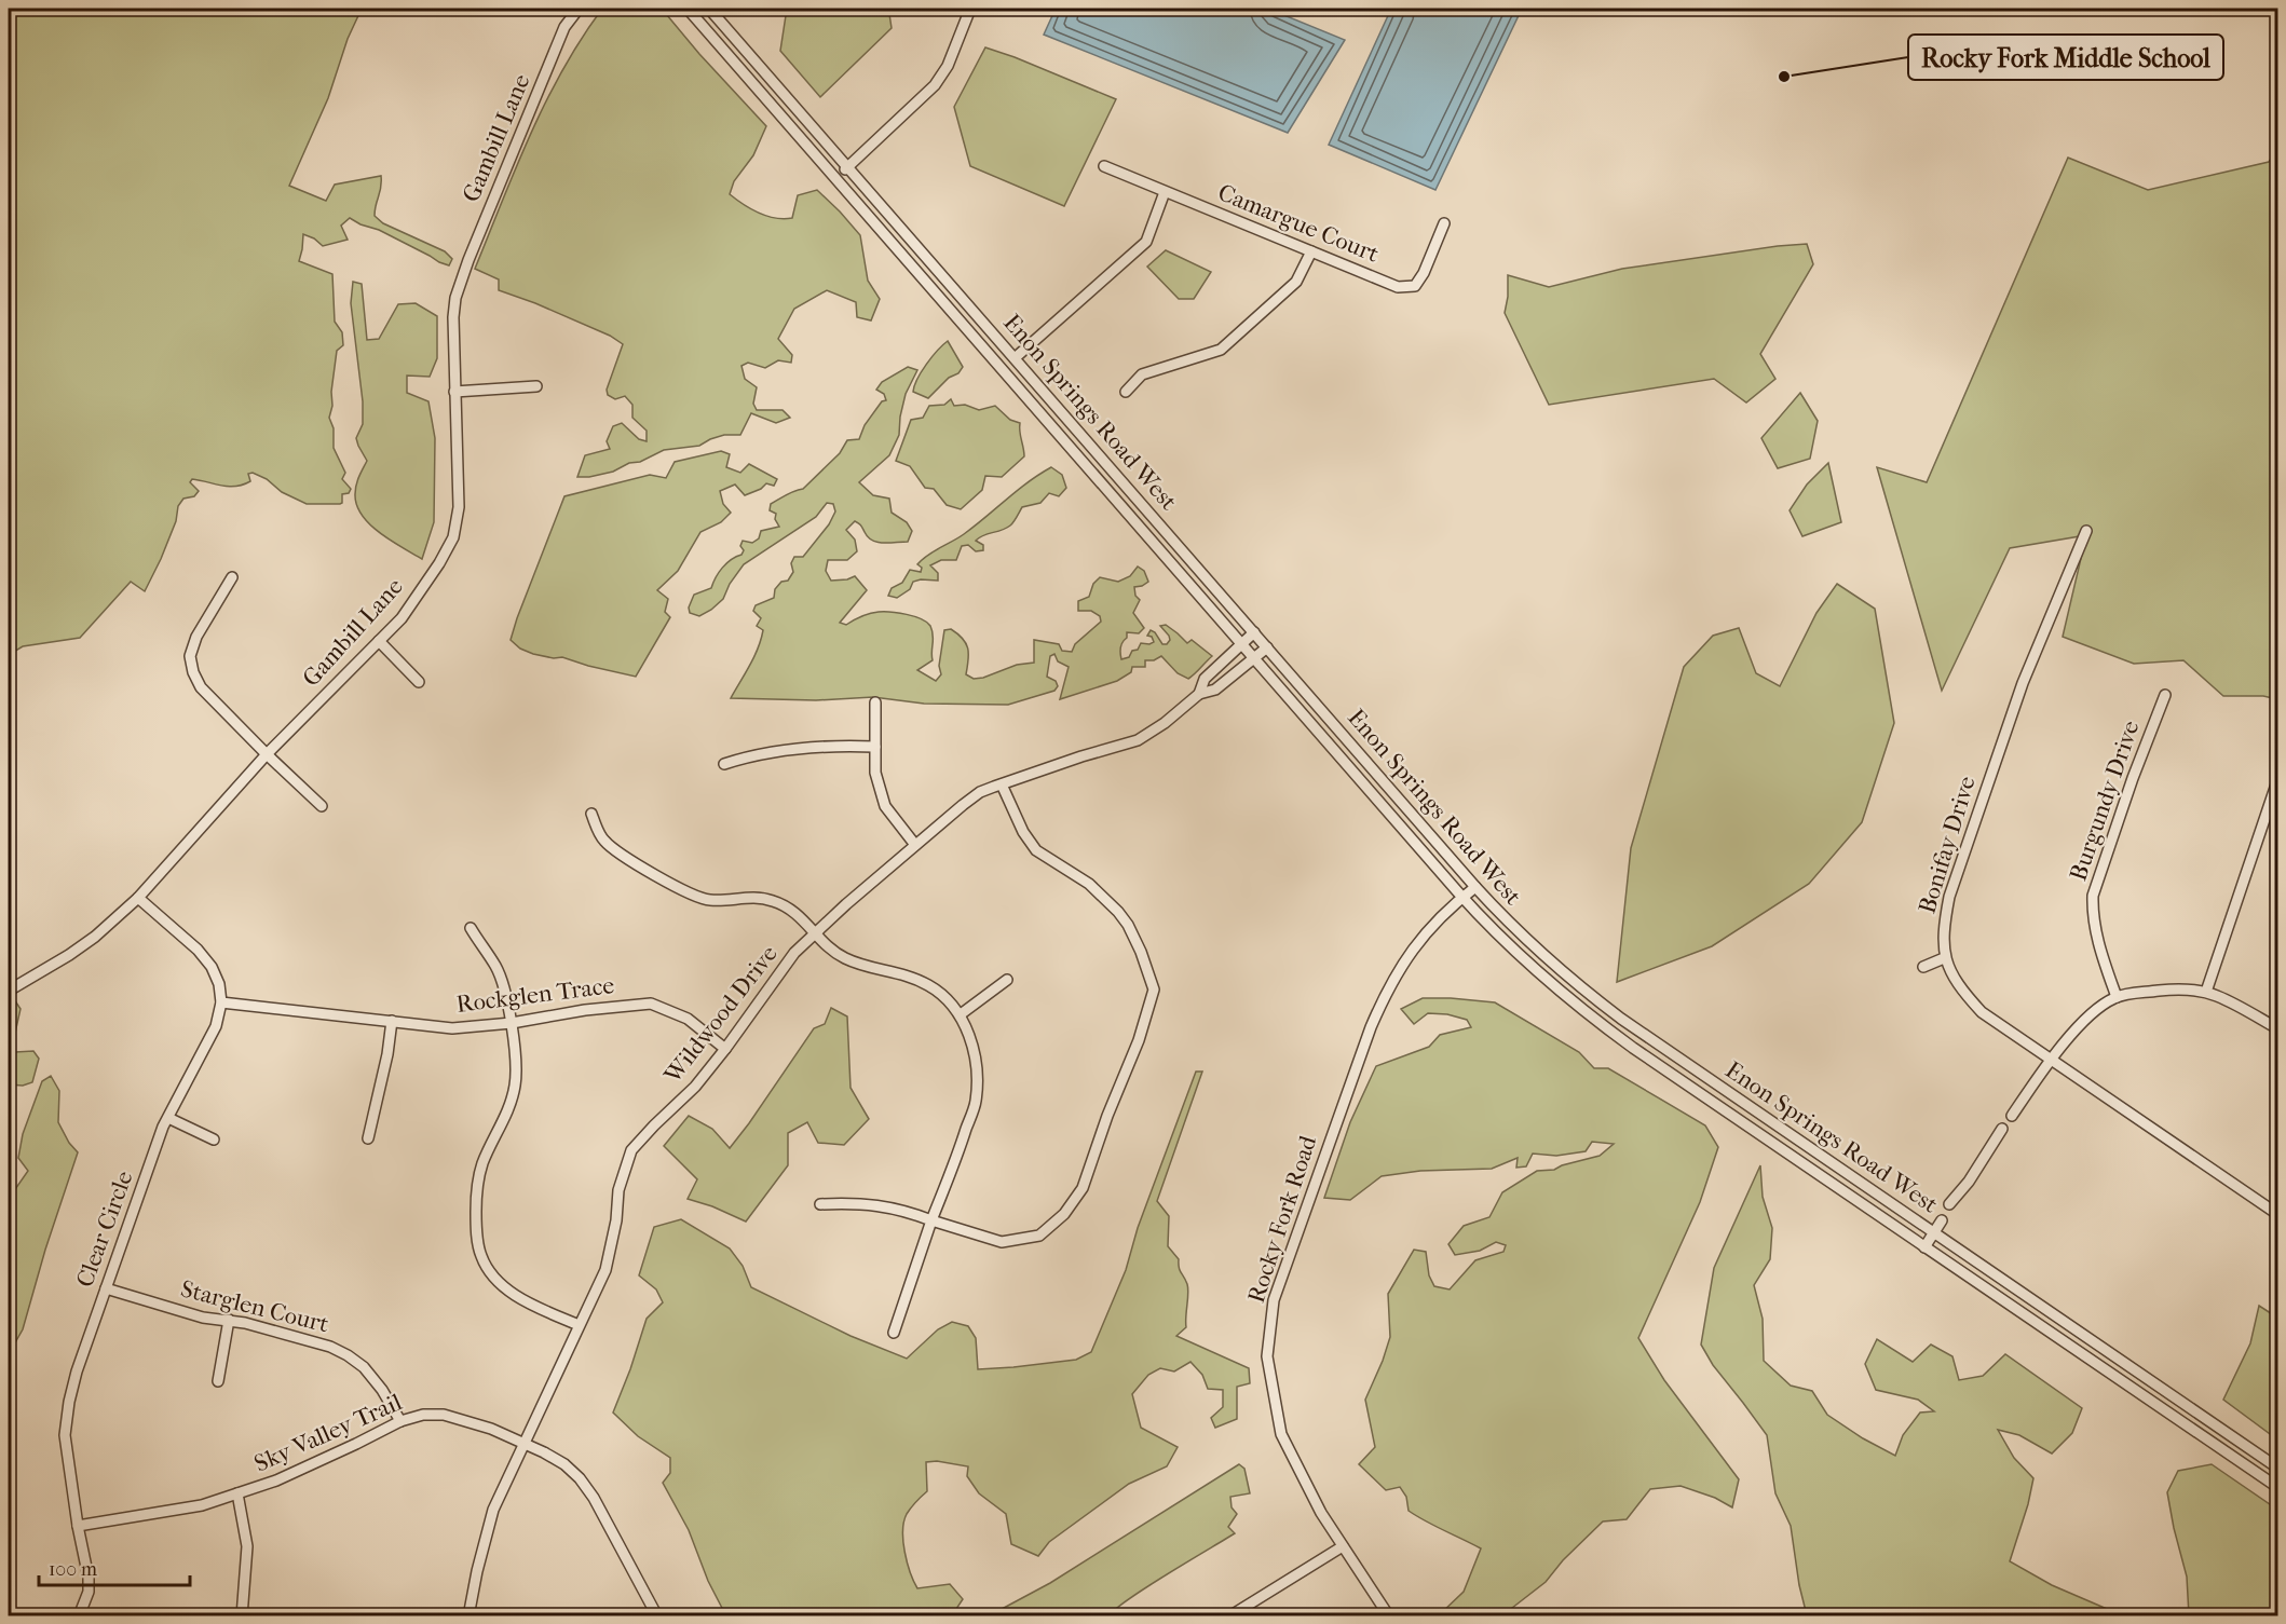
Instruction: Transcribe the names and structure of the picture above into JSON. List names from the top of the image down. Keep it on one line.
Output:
{"streets":{"street":["Gambill Lane","Camargue Court","Enon Springs Road West","Burgundy Drive","Bonifay Drive","Rockglen Trace","Wildwood Drive","Rocky Fork Road","Clear Circle","Starglen Court","Sky Valley Trail"]},"crossings":[["Enon Springs Road West","Wildwood Drive"],["Enon Springs Road West","Rocky Fork Road"],["Rockglen Trace","Wildwood Drive"],["Rockglen Trace","Clear Circle"],["Wildwood Drive","Sky Valley Trail"],["Clear Circle","Starglen Court"],["Clear Circle","Sky Valley Trail"],["Starglen Court","Sky Valley Trail"]],"places":["Rocky Fork Middle School"],"scale_bar":"100 m"}
